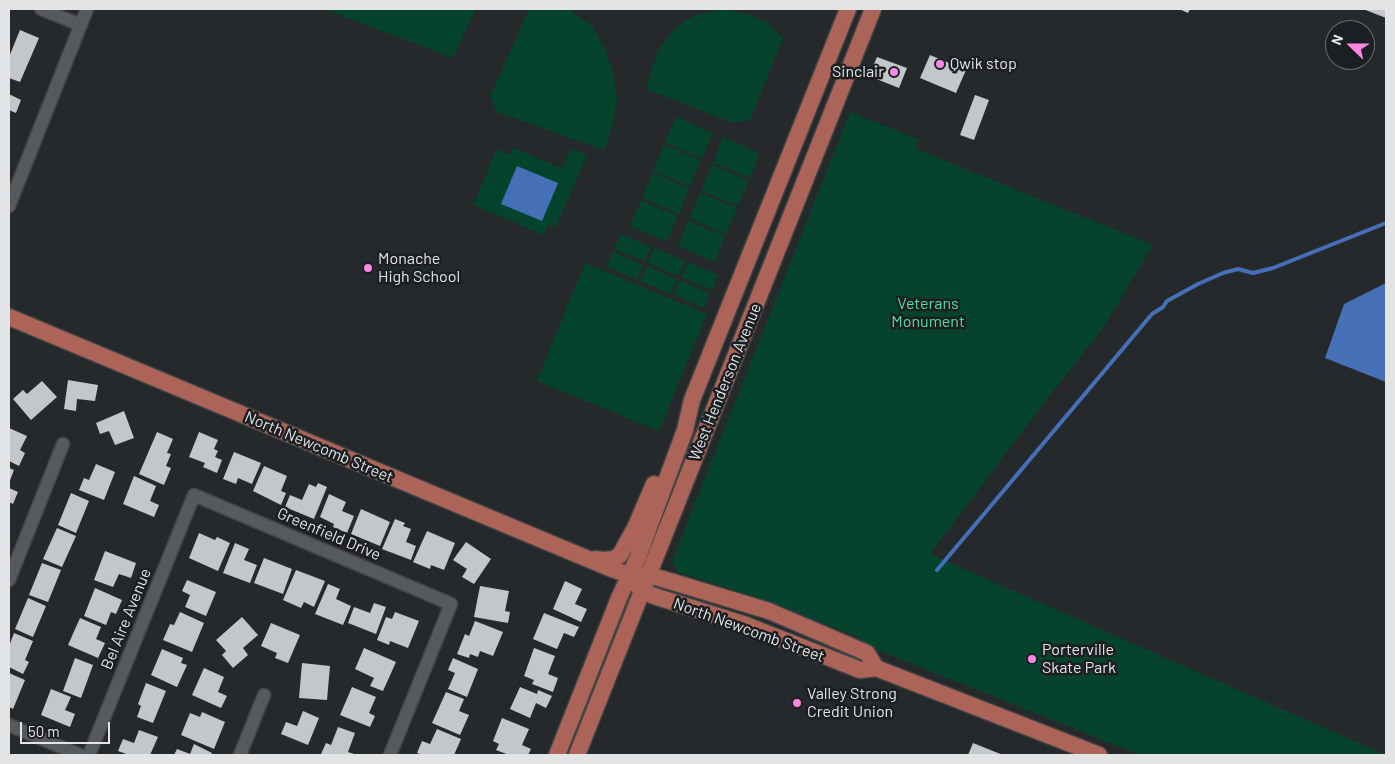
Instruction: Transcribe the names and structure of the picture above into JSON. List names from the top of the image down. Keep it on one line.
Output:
{"streets":{"main road":["West Henderson Avenue","North Newcomb Street"],"street":["Greenfield Drive","Bel Aire Avenue"]},"crossings":[["West Henderson Avenue","North Newcomb Street"],["Greenfield Drive","Bel Aire Avenue"]],"parks":["Veterans Monument"],"places":["Qwik stop","Sinclair","Monache High School","Porterville Skate Park","Valley Strong Credit Union"],"scale_bar":"50 m","north":"left"}
